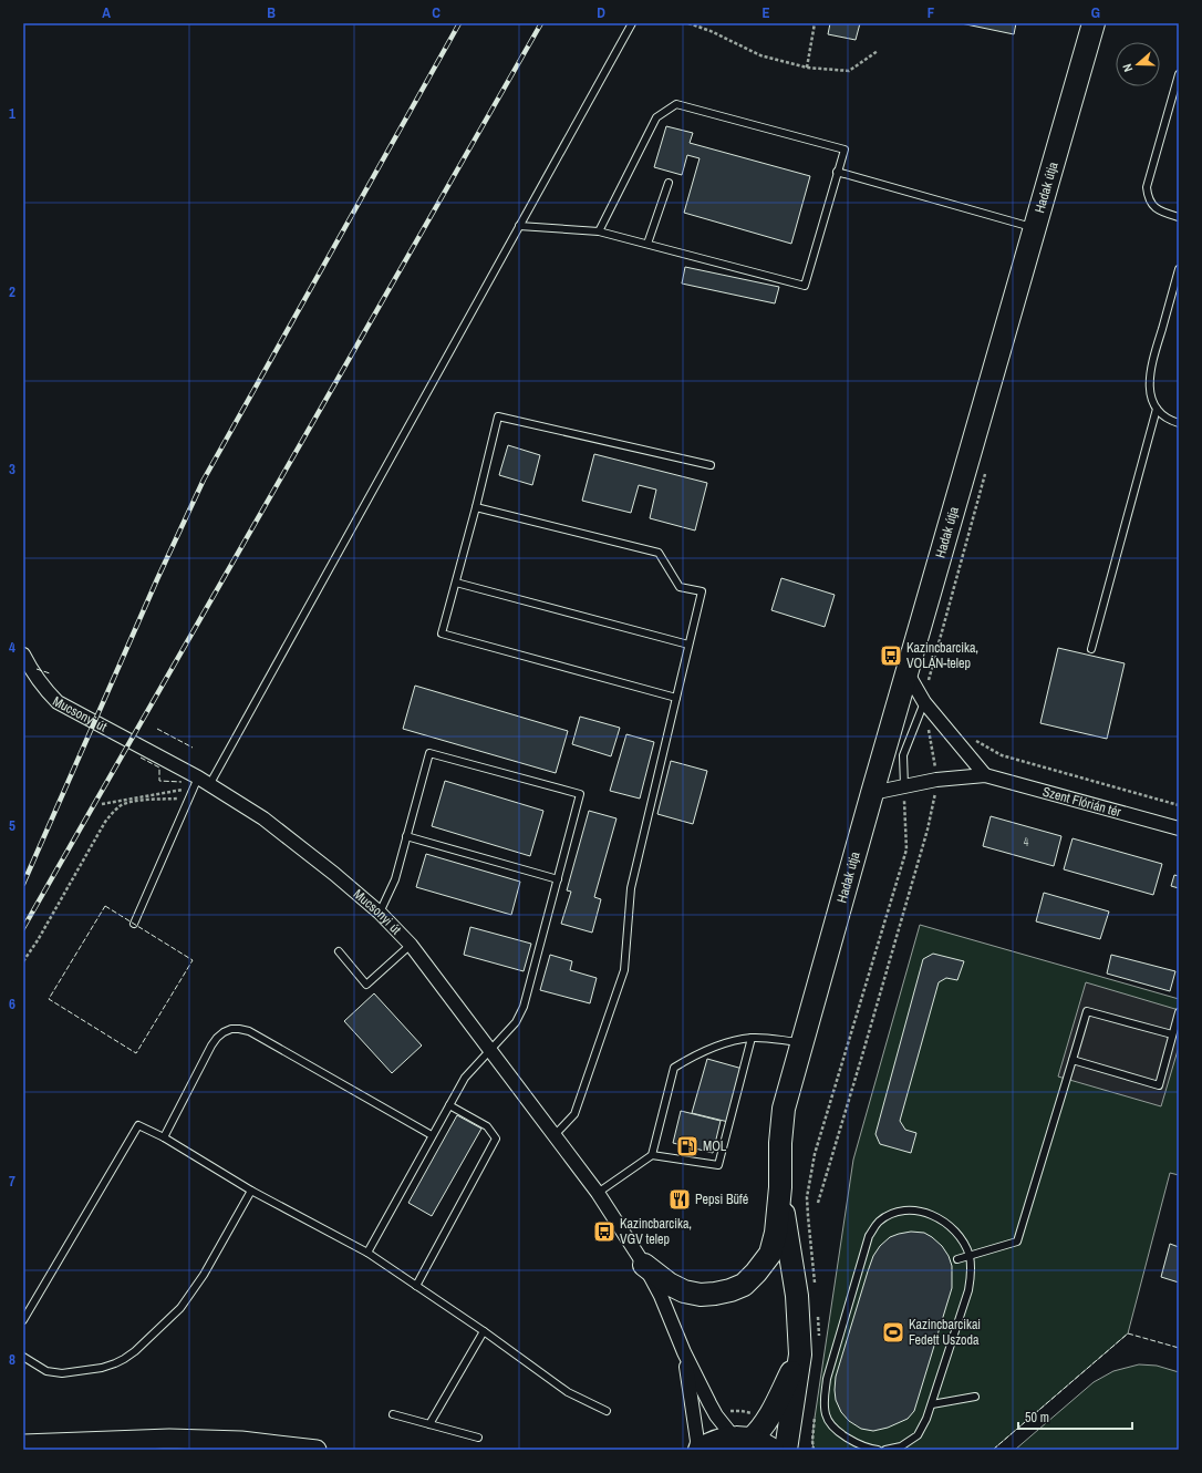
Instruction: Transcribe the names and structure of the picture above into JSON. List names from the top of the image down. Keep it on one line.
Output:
{"streets":{"main road":["Hadak útja"],"street":["Mucsonyi út","Szent Flórián tér"]},"crossings":[["Hadak útja","Szent Flórián tér"]],"places":{"bus stop":["Kazincbarcika, VOLÁN-telep","Kazincbarcika, VGV telep"],"fuel station":["MOL"],"restaurant":["Pepsi Büfé"],"sports":["Kazincbarcikai Fedett Uszoda"]},"house_numbers":["4"],"scale_bar":"50 m","north":"left","grid":{"columns":["A","B","C","D","E","F","G"],"rows":["1","2","3","4","5","6","7","8"]}}
